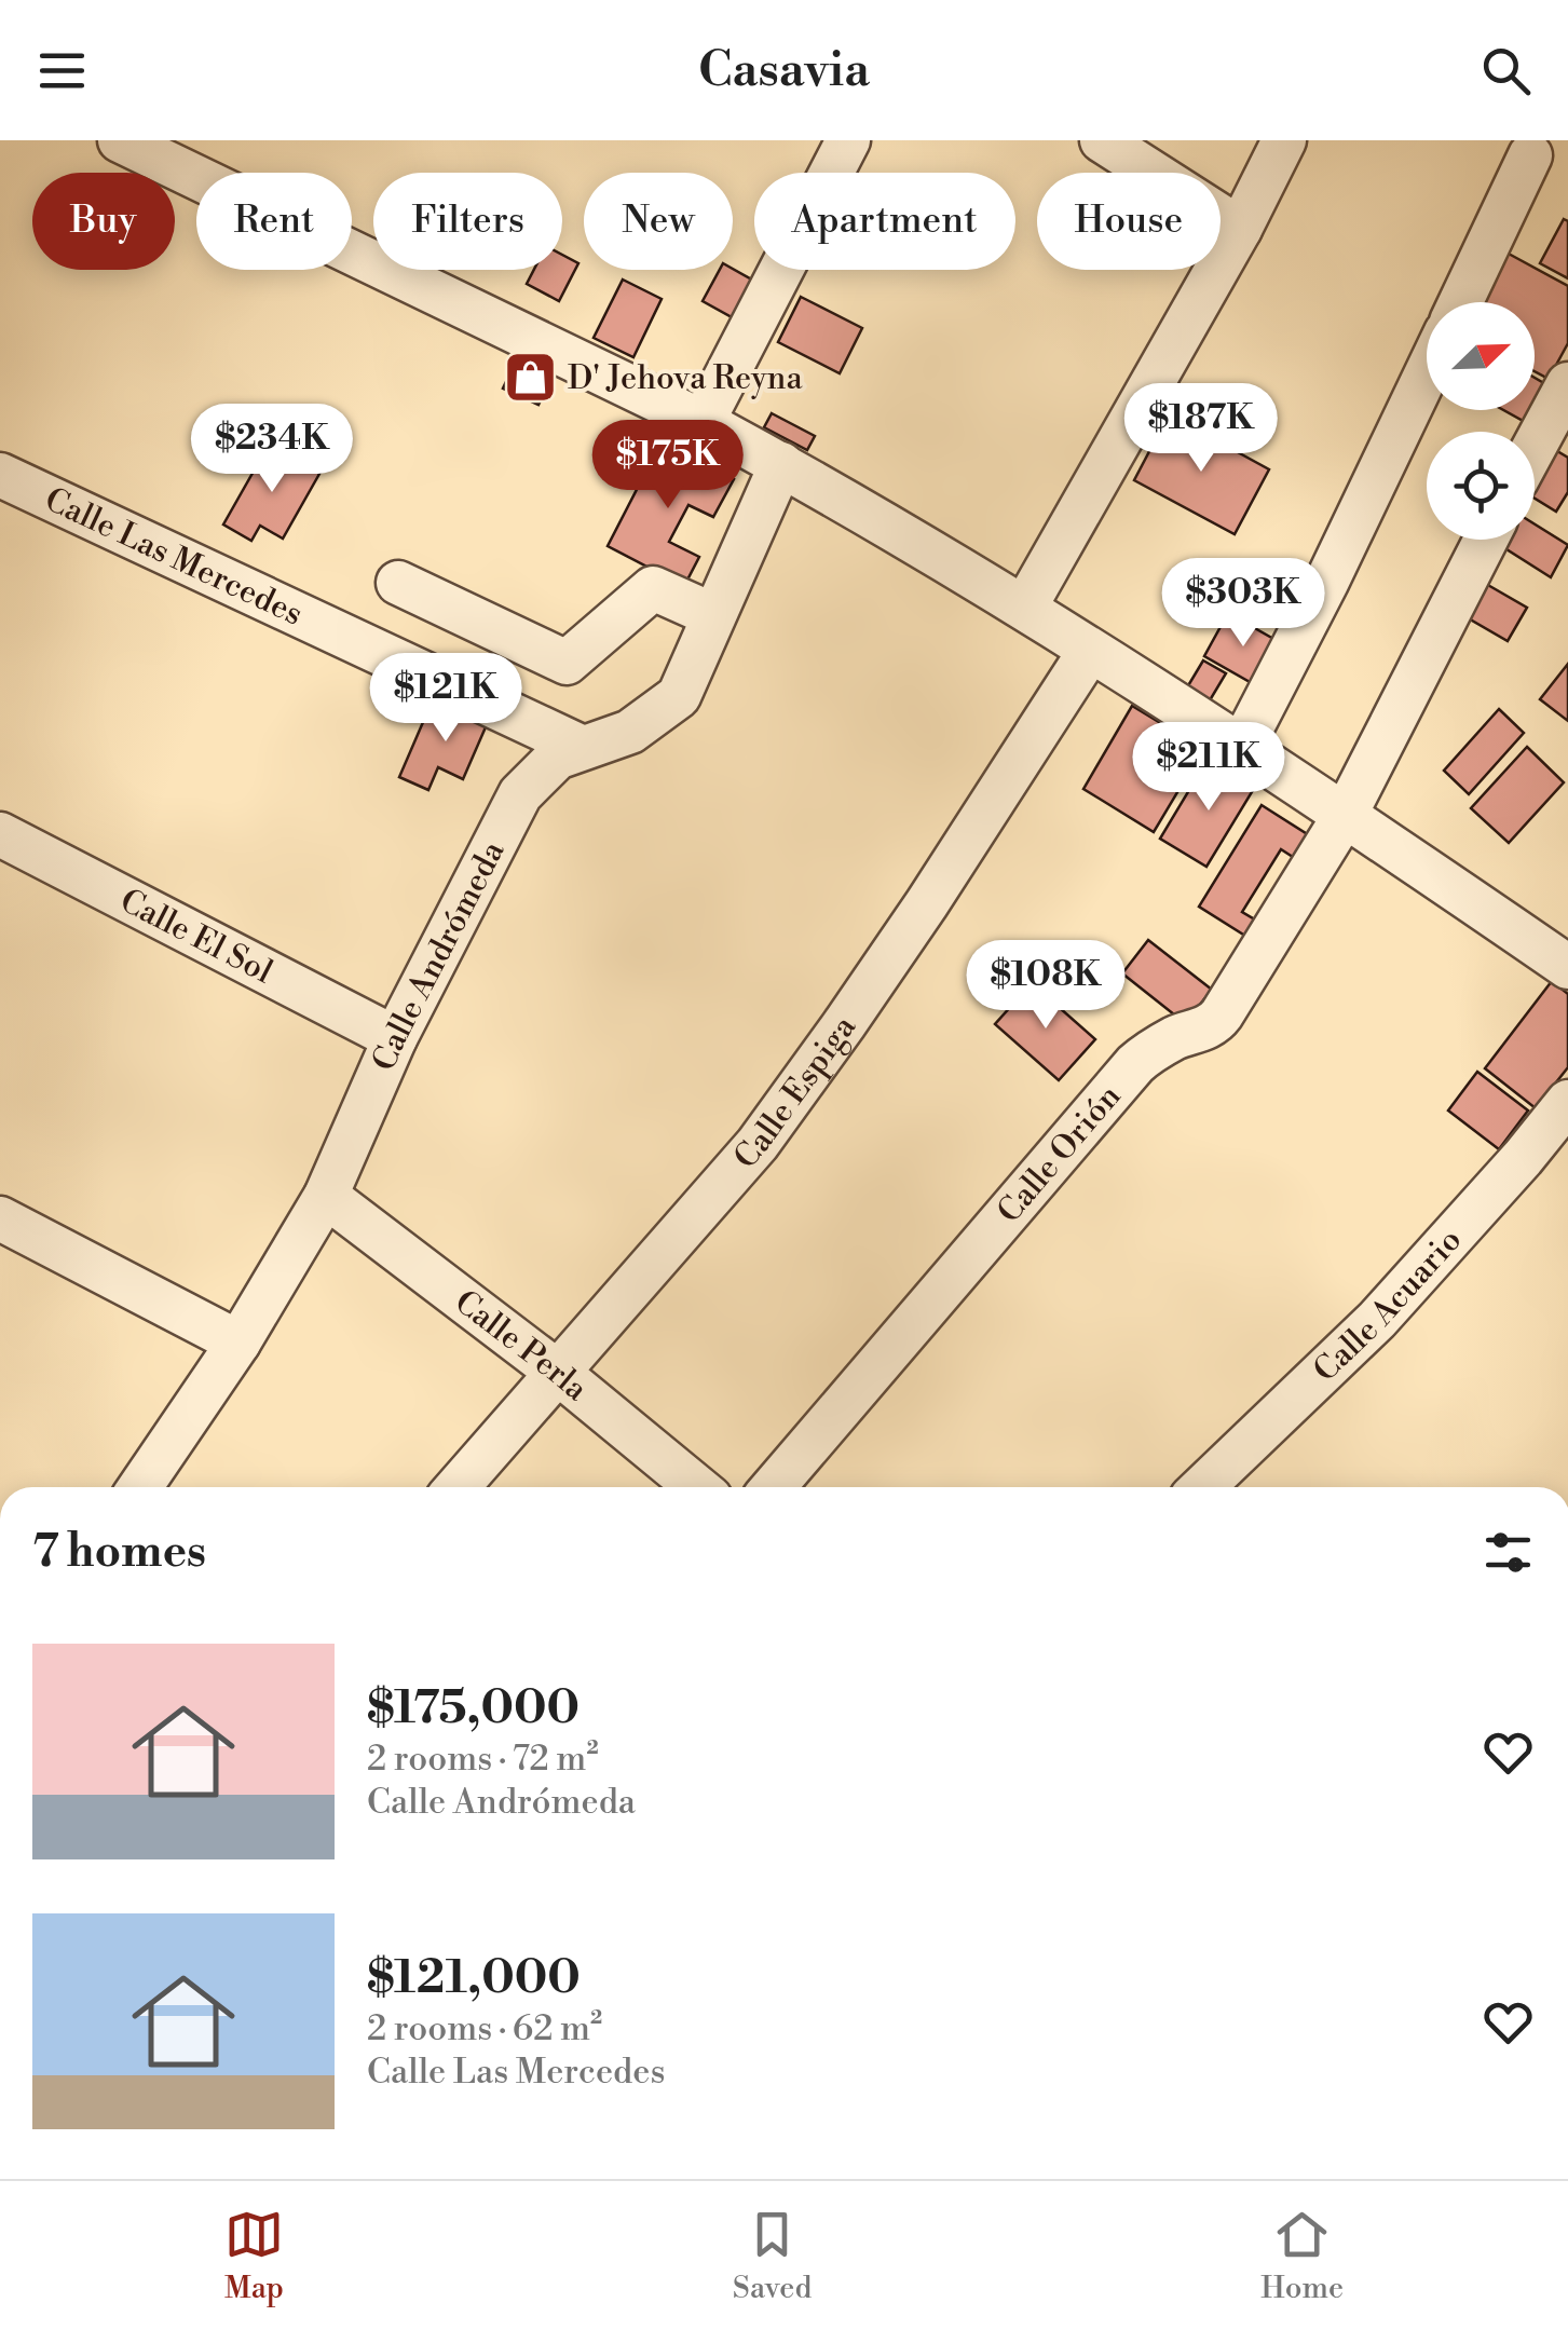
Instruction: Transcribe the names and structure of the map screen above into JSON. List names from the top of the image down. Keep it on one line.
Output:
{"streets":{"street":["Calle Las Mercedes","Calle El Sol","Calle Andrómeda","Calle Espiga","Calle Orión","Calle Acuario","Calle Perla"]},"crossings":[["Calle Las Mercedes","Calle Andrómeda"],["Calle El Sol","Calle Andrómeda"],["Calle Andrómeda","Calle Perla"],["Calle Espiga","Calle Perla"]],"places":{"shop":["D' Jehova Reyna"]},"north":"top right","page":{"header":"Casavia","chip":["Buy","Rent","Filters","New","Apartment","House"],"price":["$187K","$234K","$175K","$303K","$121K","$211K","$108K"],"heading":"7 homes","list":[{"name":"$175,000","note":"2 rooms · 72 m² · Calle Andrómeda"},{"name":"$121,000","note":"2 rooms · 62 m² · Calle Las Mercedes"}],"tabs":["Map","Saved","Home"]}}
